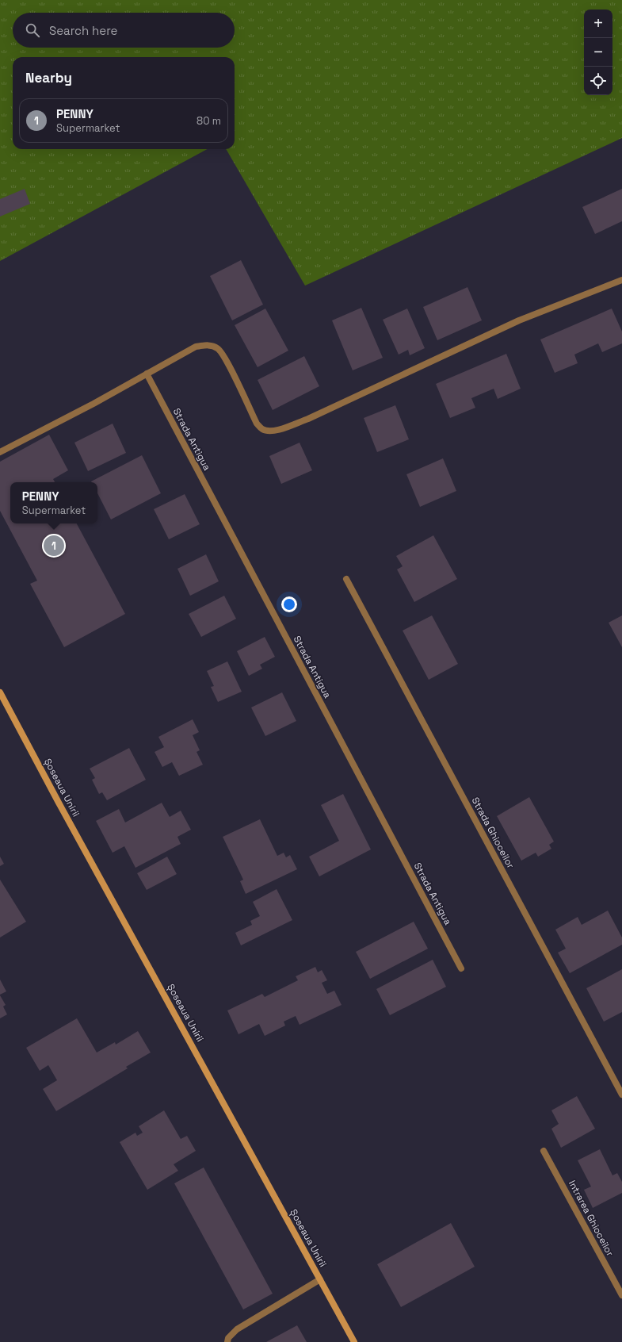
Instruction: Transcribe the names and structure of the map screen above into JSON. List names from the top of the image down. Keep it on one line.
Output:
{"streets":{"main road":["Șoseaua Unirii"],"street":["Strada Antigua","Strada Ghioceilor","Intrarea Ghioceilor"]},"page":{"map_buttons":["+","−"],"search":"Search here","heading":"Nearby","list":[{"mark":"1","name":"PENNY","note":"Supermarket","value":"80 m"}],"popup":["PENNY","Supermarket"],"pins":"1"}}
